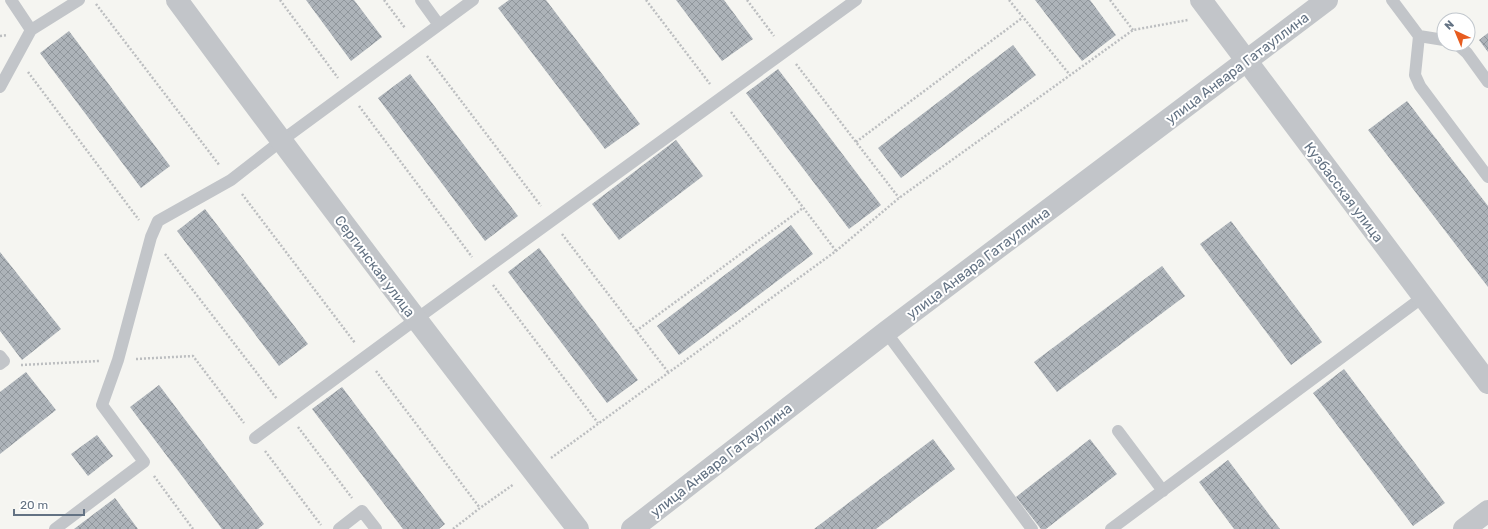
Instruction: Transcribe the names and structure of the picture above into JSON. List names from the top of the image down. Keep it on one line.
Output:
{"streets":{"street":["улица Анвара Гатауллина","Кузбасская улица","Сергинская улица"]},"crossings":[["улица Анвара Гатауллина","Кузбасская улица"]],"scale_bar":"20 m","north":"top left"}
